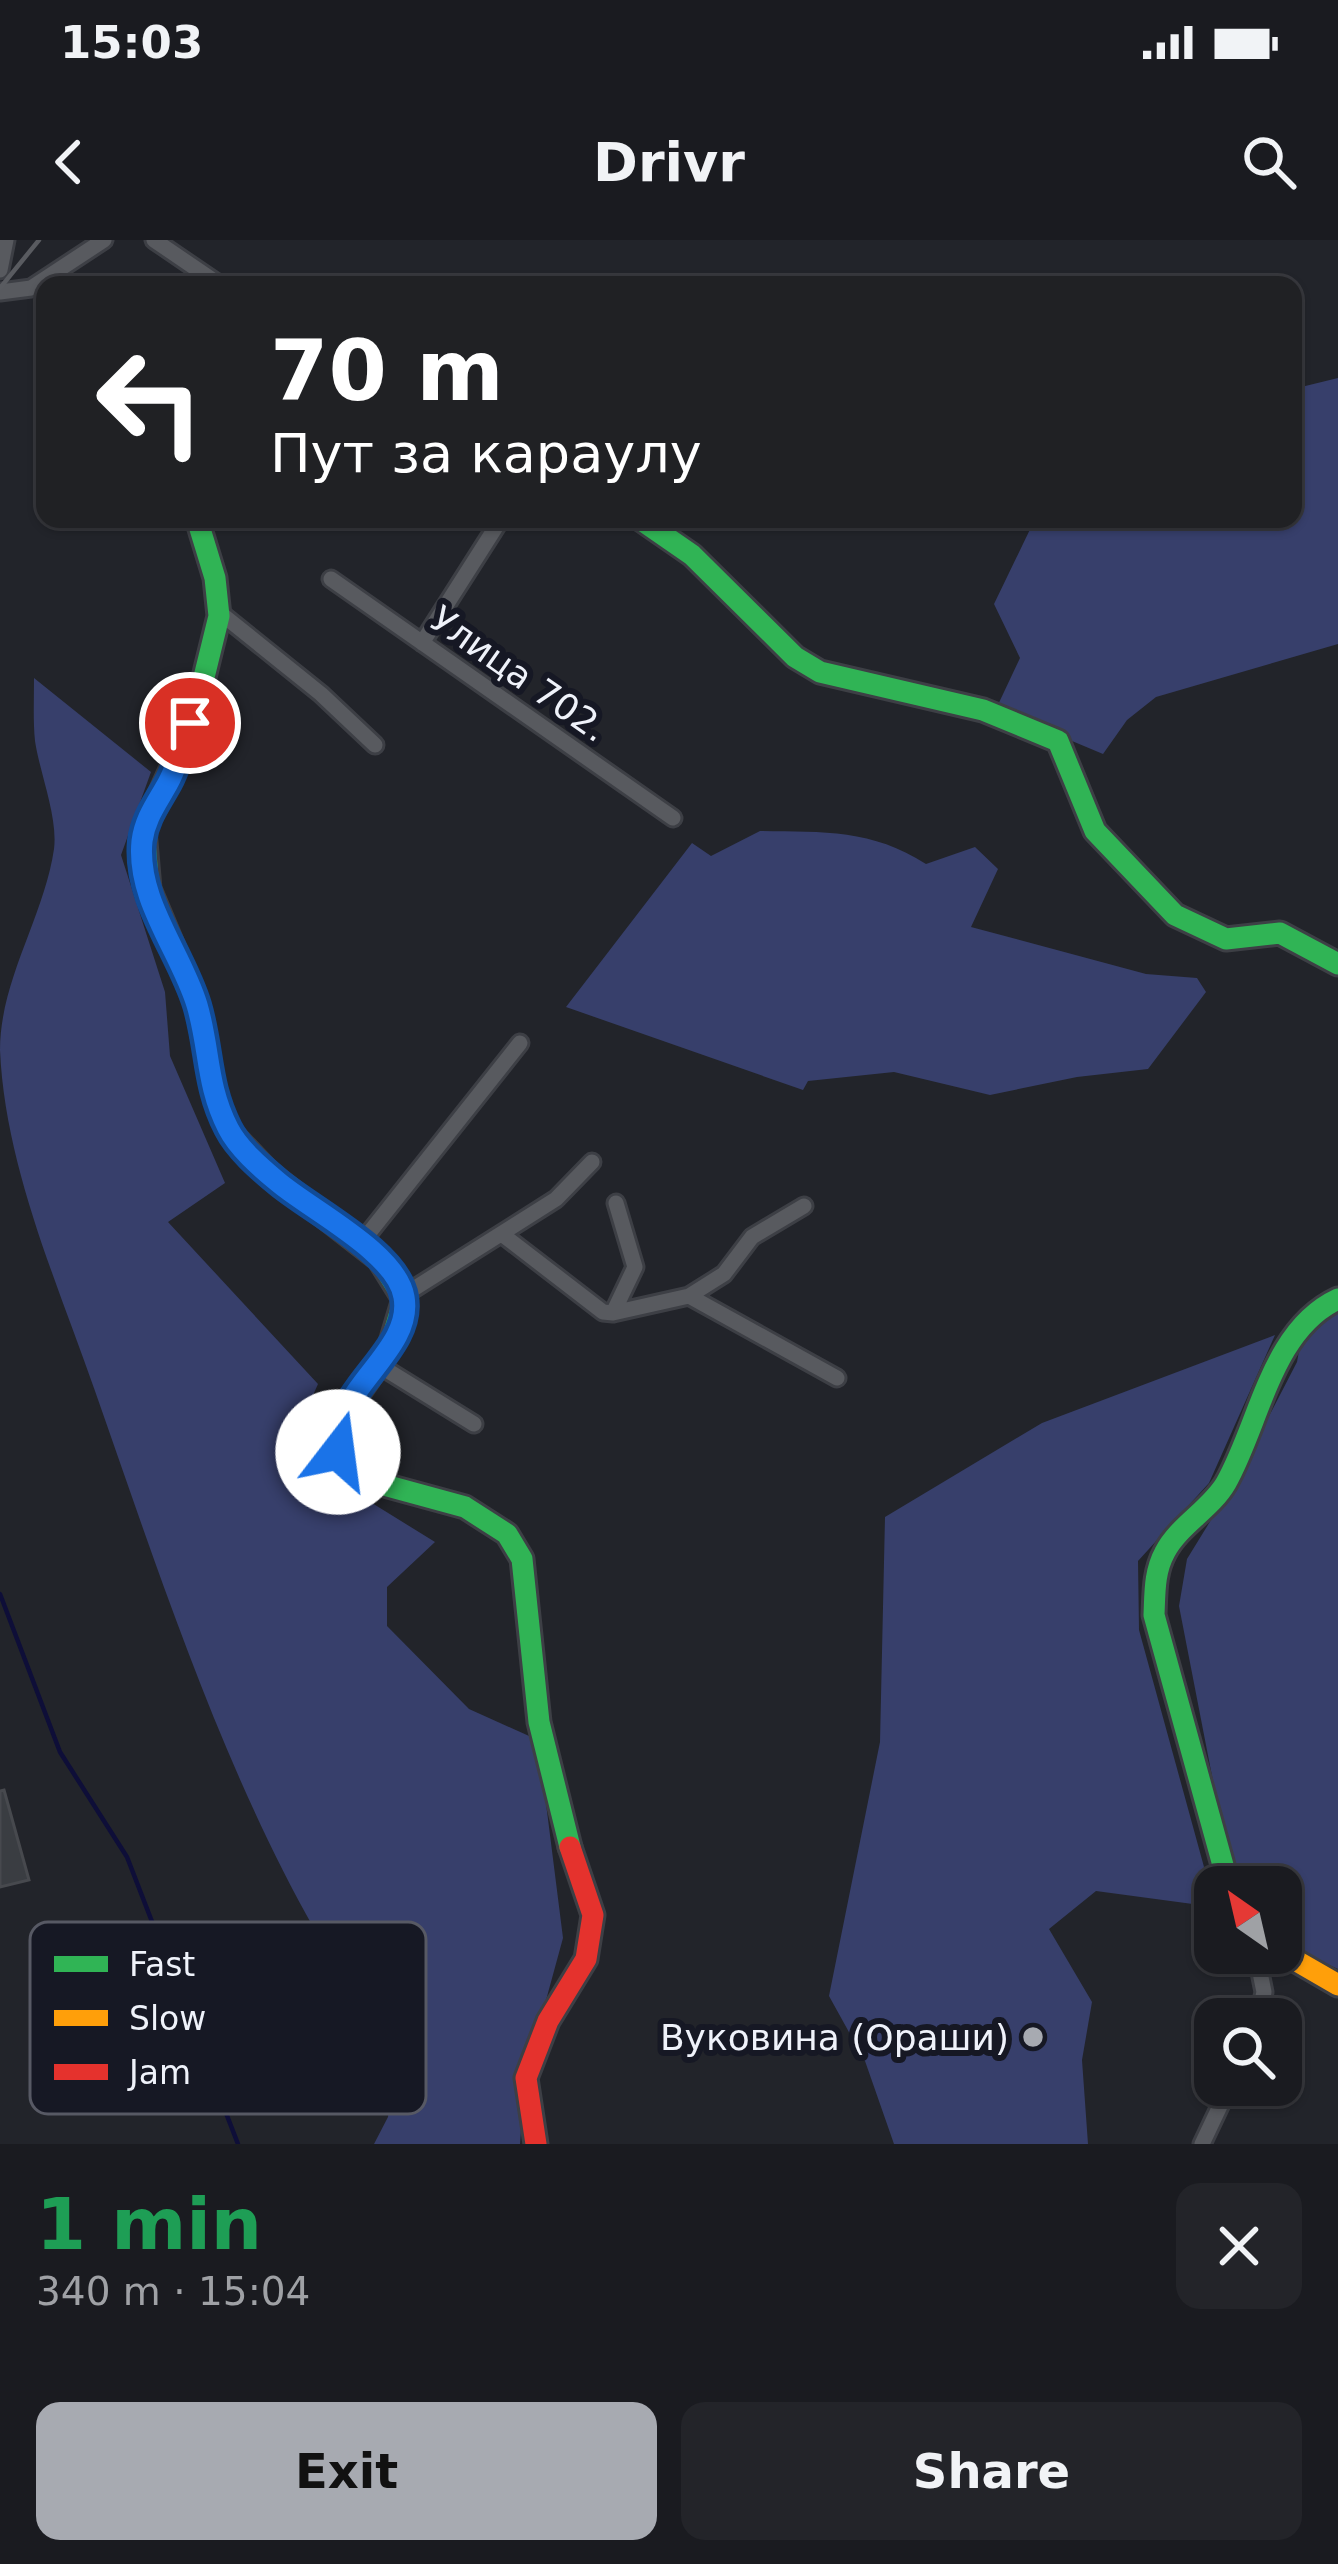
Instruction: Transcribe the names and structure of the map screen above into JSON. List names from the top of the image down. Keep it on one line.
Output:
{"streets":{"street":["Улица 702."]},"places":["Вуковина (Ораши)"],"legend":["Fast","Slow","Jam"],"north":"top left","page":{"status":"15:03","header":"Drivr","turn":["70 m","Пут за караулу"],"heading":["1 min","340 m · 15:04"],"buttons":["Exit","Share"]}}
